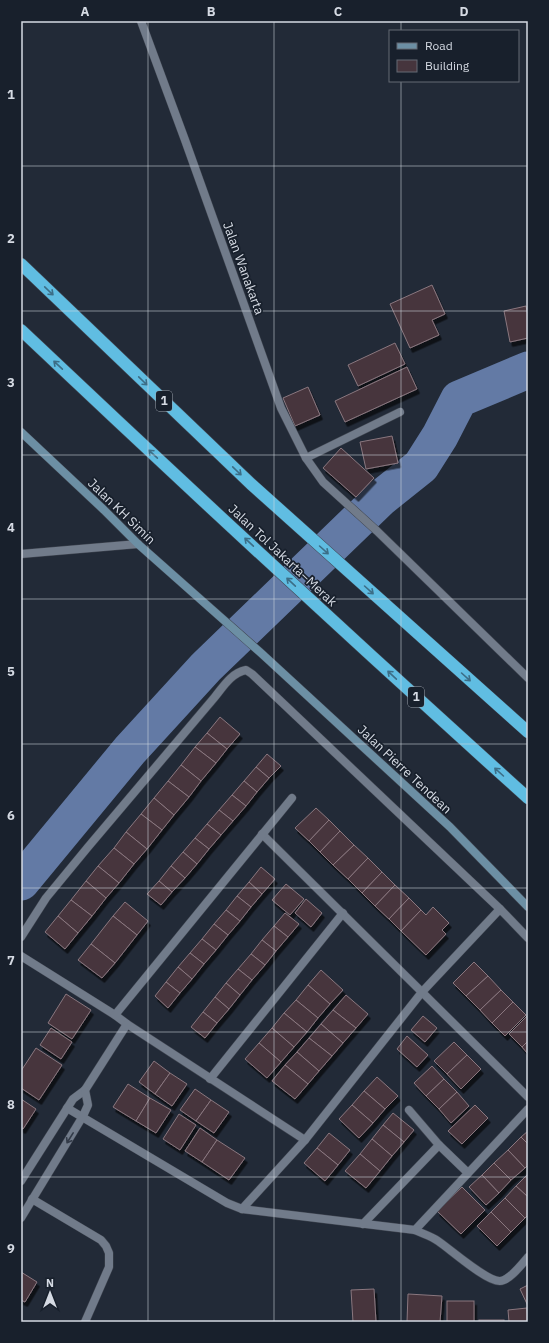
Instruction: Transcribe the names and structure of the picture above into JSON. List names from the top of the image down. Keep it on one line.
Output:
{"streets":{"highway":["1","Jalan Tol Jakarta–Merak"],"street":["Jalan Wanakarta","Jalan KH Simin","Jalan Pierre Tendean"]},"crossings":[["Jalan KH Simin","Jalan Pierre Tendean"]],"legend":["Road","Building"],"north":"top","grid":{"columns":["A","B","C","D"],"rows":["1","2","3","4","5","6","7","8","9"]}}
